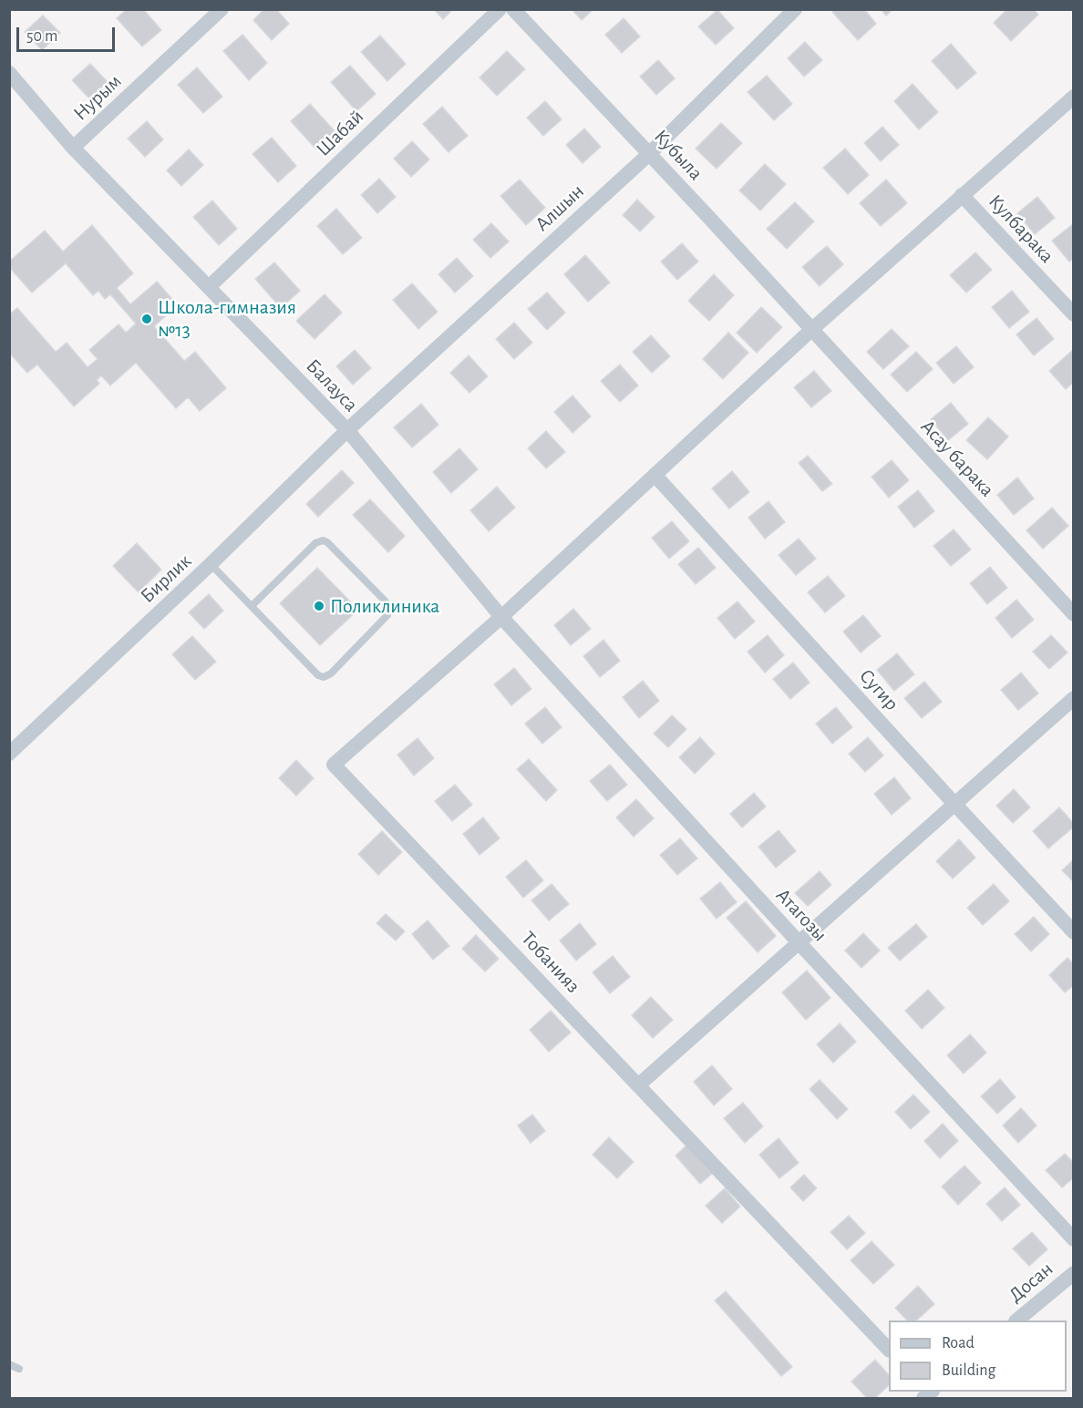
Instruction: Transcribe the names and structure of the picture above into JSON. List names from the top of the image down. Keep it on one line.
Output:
{"streets":{"street":["Нурым","Шабай","Кубыла","Алшын","Кулбарака","Балауса","Асау барака","Бирлик","Сугир","Атагозы","Тобанияз","Досан"]},"crossings":[["Нурым","Балауса"],["Шабай","Балауса"],["Кубыла","Алшын"],["Кубыла","Асау барака"],["Алшын","Балауса"],["Алшын","Бирлик"],["Балауса","Бирлик"],["Балауса","Атагозы"],["Балауса","Тобанияз"],["Атагозы","Тобанияз"]],"places":["Школа-гимназия №13","Поликлиника"],"legend":["Road","Building"],"scale_bar":"50 m"}
